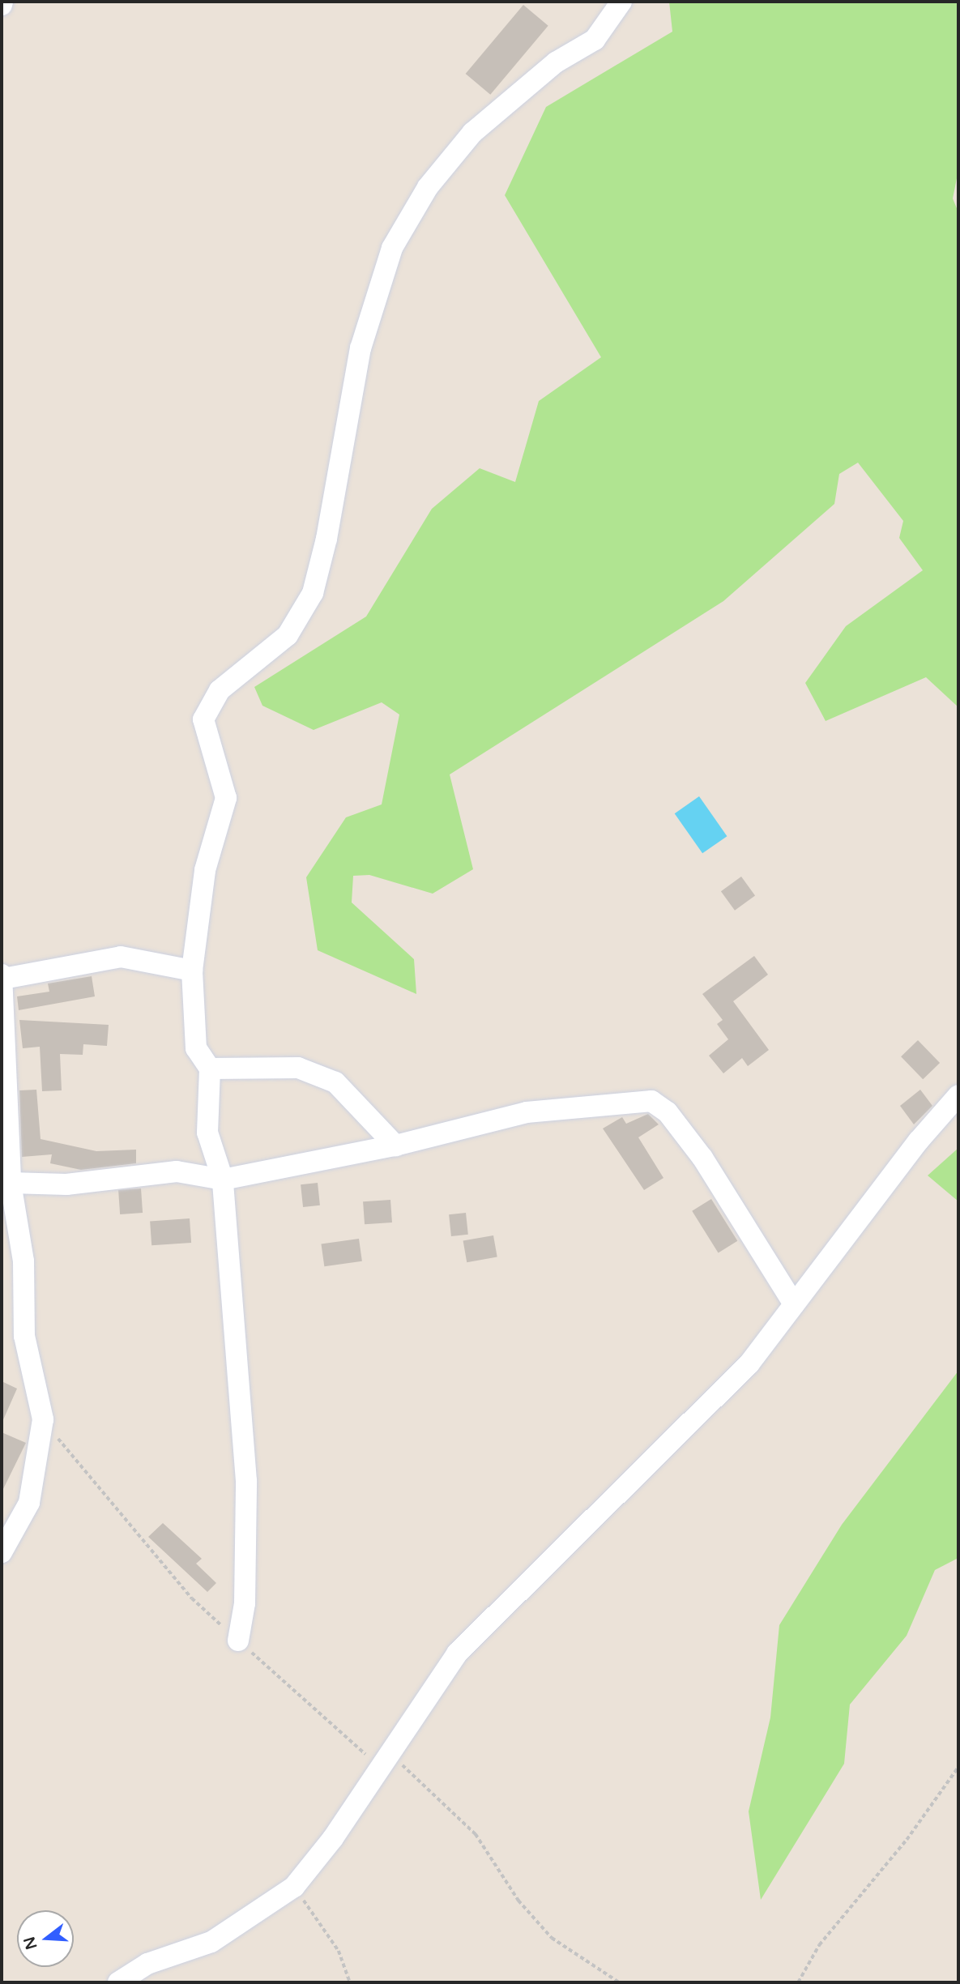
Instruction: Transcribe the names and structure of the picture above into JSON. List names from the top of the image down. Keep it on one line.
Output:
{"north":"left"}
